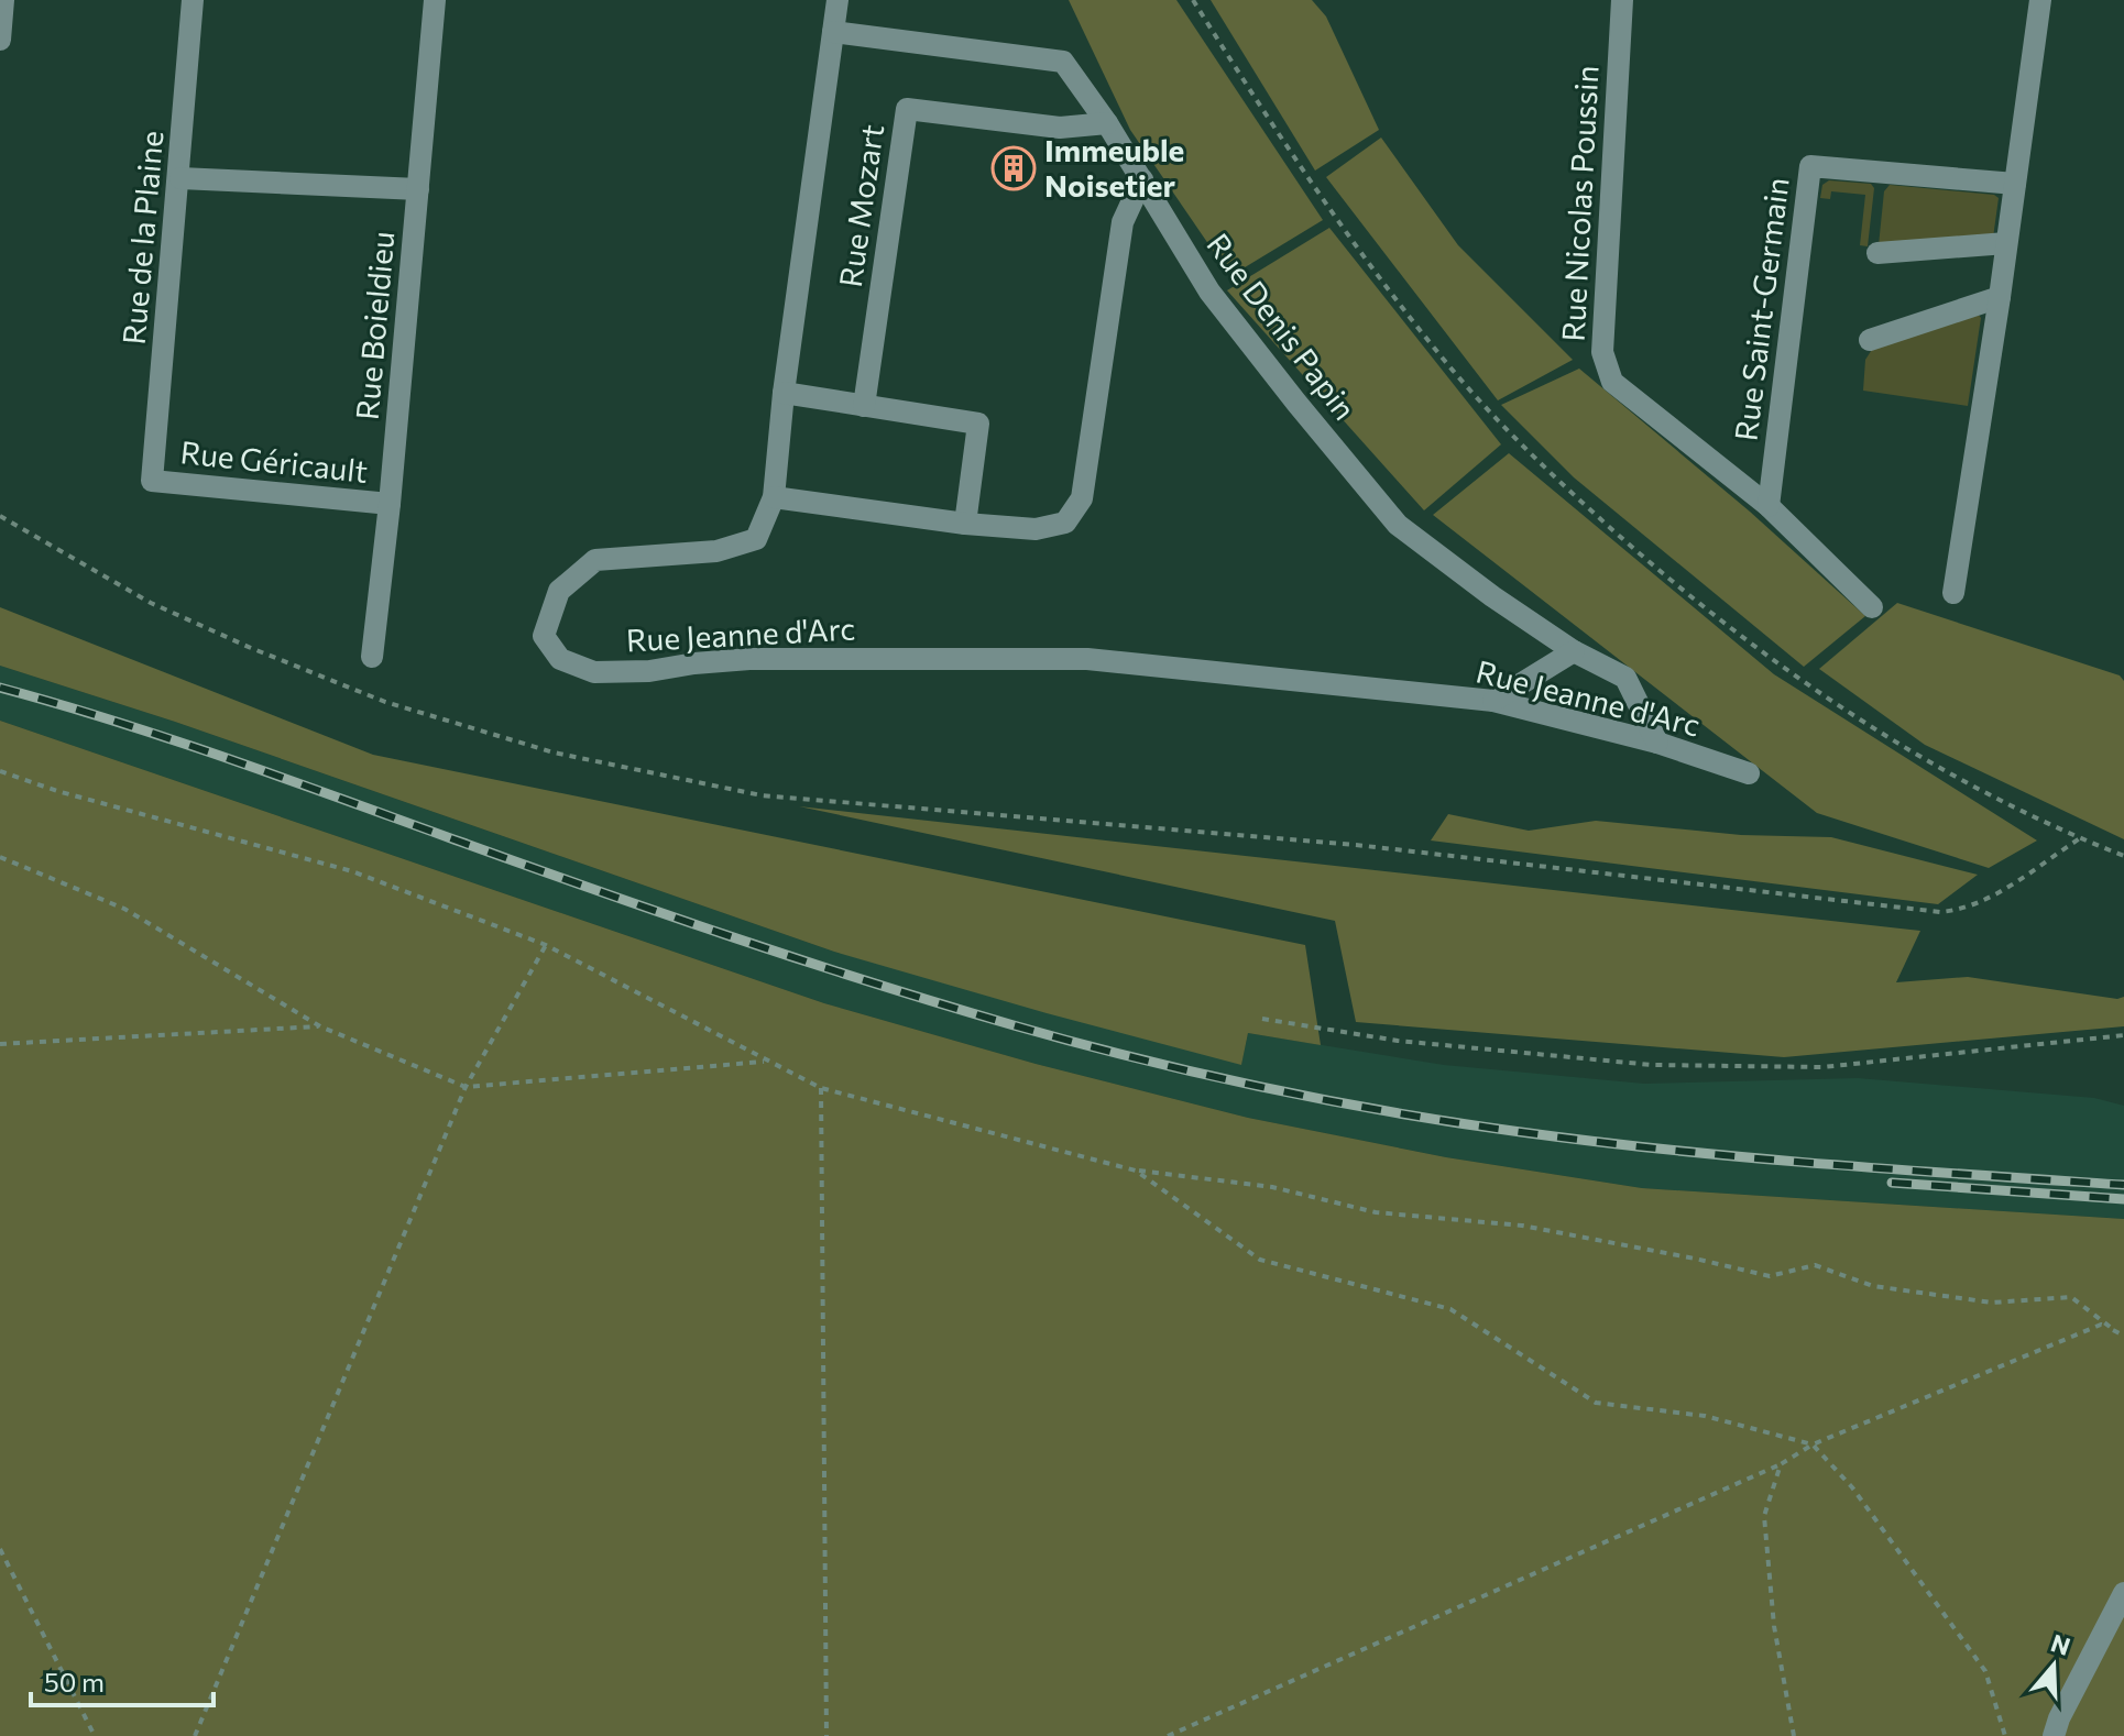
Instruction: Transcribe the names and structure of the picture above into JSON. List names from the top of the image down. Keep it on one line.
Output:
{"streets":{"street":["Rue Nicolas Poussin","Rue Mozart","Rue de la Plaine","Rue Saint-Germain","Rue Boieldieu","Rue Denis Papin","Rue Géricault","Rue Jeanne d'Arc"]},"crossings":[["Rue Nicolas Poussin","Rue Saint-Germain"],["Rue Mozart","Rue Denis Papin"],["Rue de la Plaine","Rue Géricault"],["Rue Boieldieu","Rue Géricault"],["Rue Denis Papin","Rue Jeanne d'Arc"]],"places":{"building":["Immeuble Noisetier"]},"scale_bar":"50 m","north":"top"}
